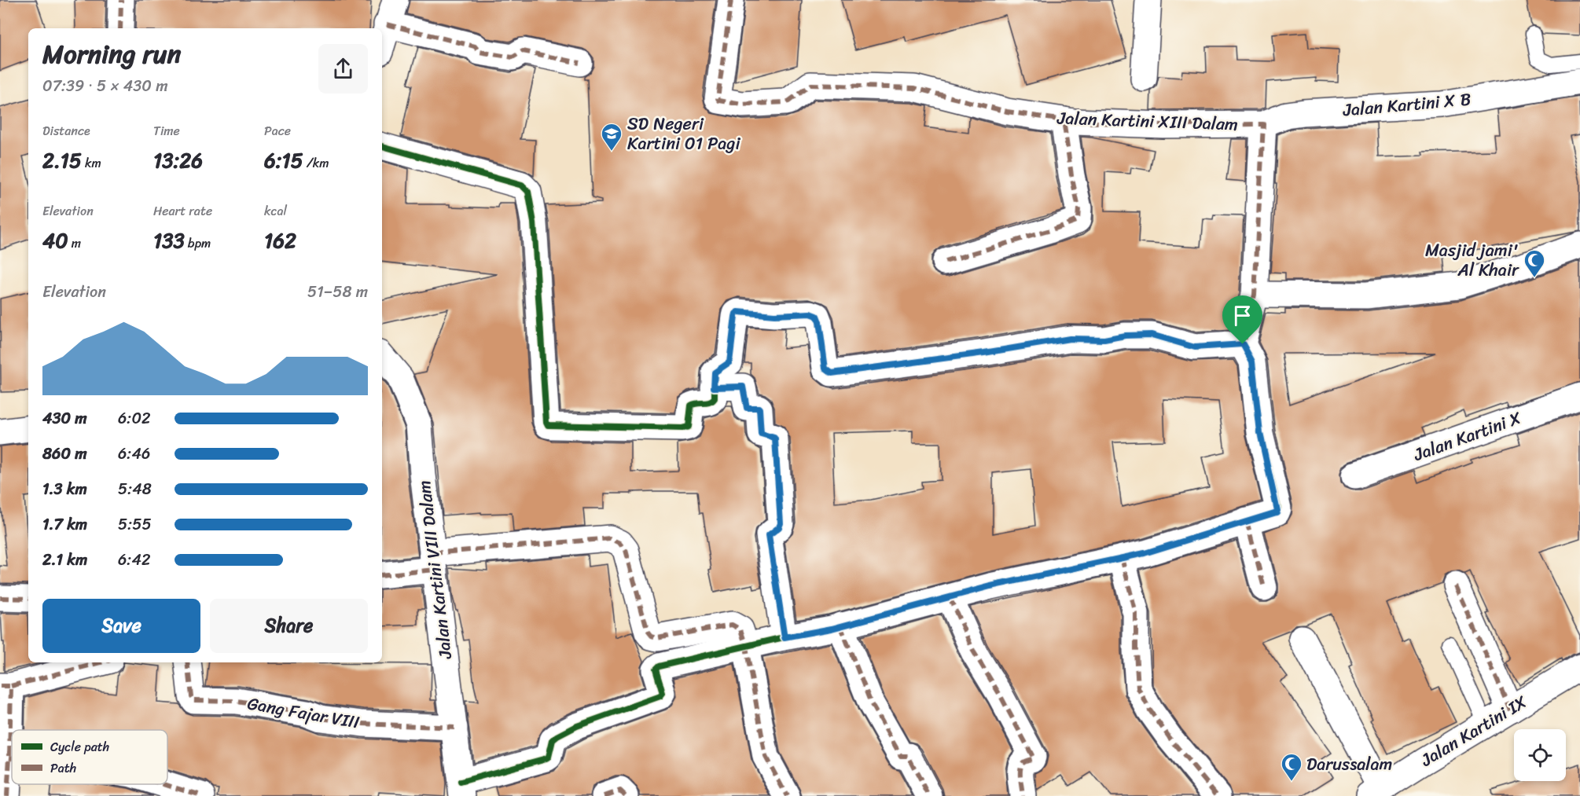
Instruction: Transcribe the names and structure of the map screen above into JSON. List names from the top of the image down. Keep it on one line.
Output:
{"streets":{"street":["Jalan Kartini X B","Jalan Kartini XIII Dalam","Jalan Kartini X","Jalan Kartini VIII Dalam","Gang Fajar VIII","Jalan Kartini IX"]},"crossings":[["Jalan Kartini X B","Jalan Kartini XIII Dalam"],["Jalan Kartini VIII Dalam","Gang Fajar VIII"]],"places":{"school or university":["SD Negeri Kartini 01 Pagi"],"mosque":["Masjid jami' Al Khair","Darussalam"]},"legend":["Cycle path","Path"],"page":{"heading":["Morning run","07:39 · 5 × 430 m"],"stats":[["Distance","2.15 km"],["Time","13:26"],["Pace","6:15 /km"],["Elevation","40 m"],["Heart rate","133 bpm"],["kcal","162"]],"chart":["Elevation","51–58 m"],"list":[{"name":"430 m","note":"6:02"},{"name":"860 m","note":"6:46"},{"name":"1.3 km","note":"5:48"},{"name":"1.7 km","note":"5:55"},{"name":"2.1 km","note":"6:42"}],"buttons":["Save","Share"]}}
